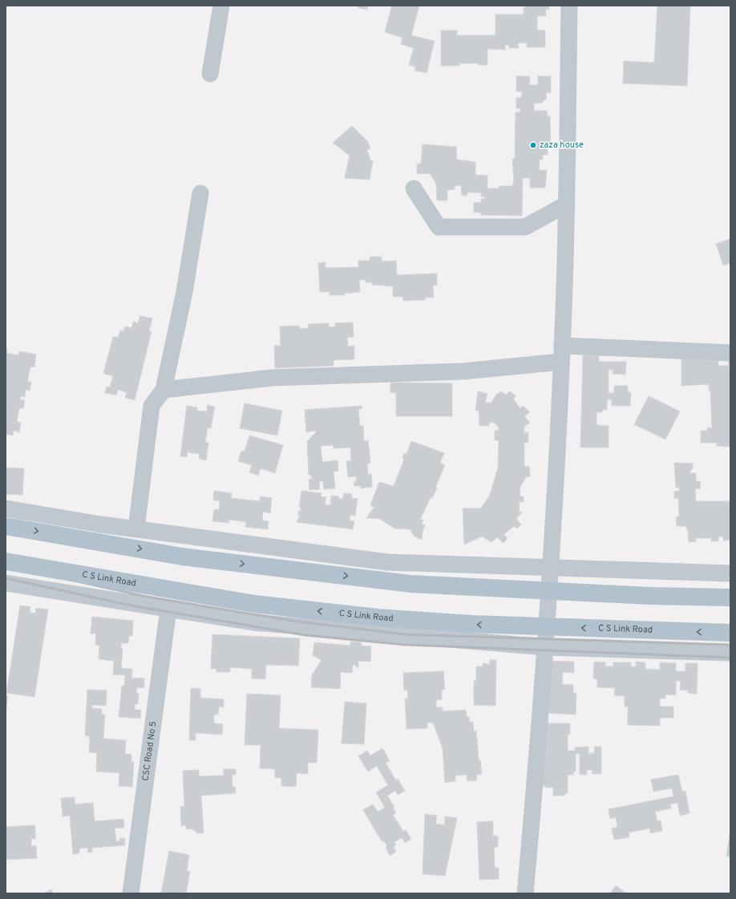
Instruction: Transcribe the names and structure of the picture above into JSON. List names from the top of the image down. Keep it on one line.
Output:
{"streets":{"main road":["C S Link Road"],"street":["CSC Road No 5"]},"places":["zaza house"]}
